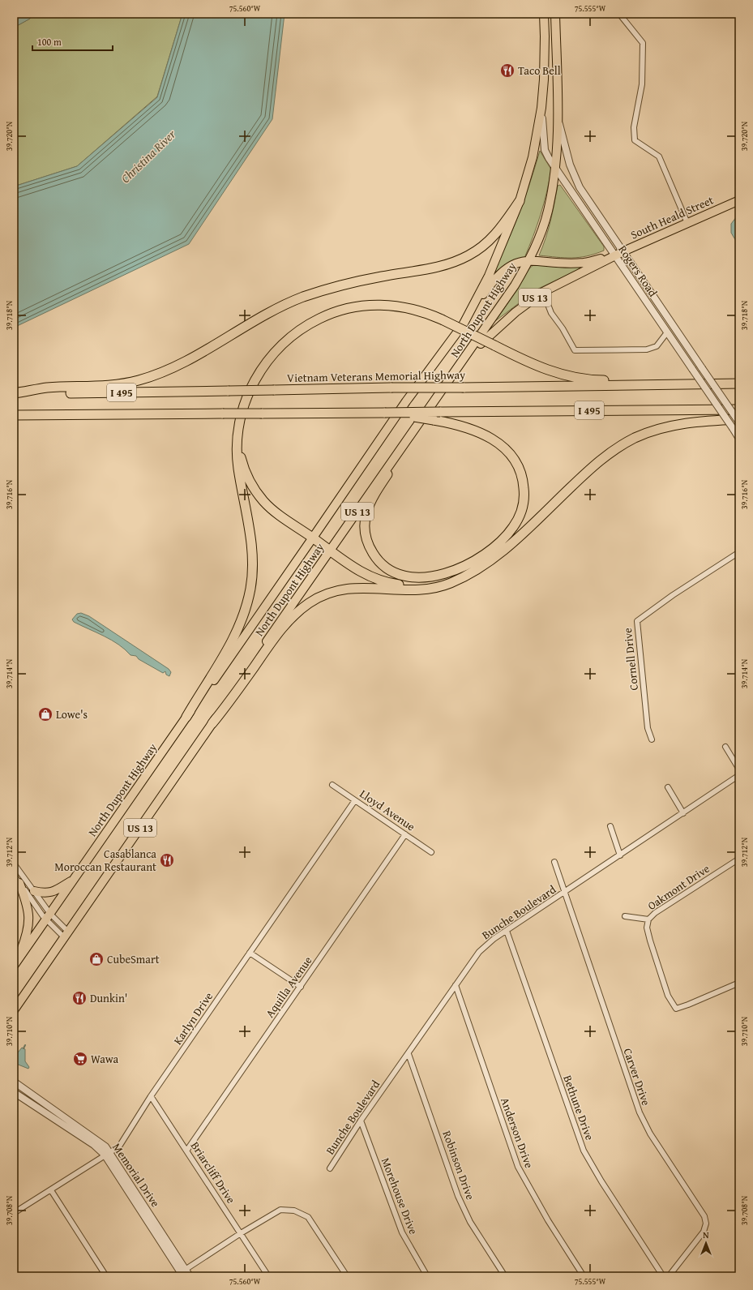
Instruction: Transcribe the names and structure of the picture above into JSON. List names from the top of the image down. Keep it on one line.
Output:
{"streets":{"highway":["Vietnam Veterans Memorial Highway","I 495"],"main road":["South Heald Street","US 13","North Dupont Highway"],"street":["Rogers Road","Cornell Drive","Lloyd Avenue","Oakmont Drive","Bunche Boulevard","Aquilla Avenue","Karlyn Drive","Carver Drive","Bethune Drive","Anderson Drive","Robinson Drive","Briarcliff Drive","Memorial Drive","Morehouse Drive"]},"crossings":[["South Heald Street","Rogers Road"],["South Heald Street","North Dupont Highway"],["Rogers Road","North Dupont Highway"],["Lloyd Avenue","Aquilla Avenue"],["Lloyd Avenue","Karlyn Drive"],["Bunche Boulevard","Carver Drive"],["Bunche Boulevard","Bethune Drive"],["Bunche Boulevard","Anderson Drive"],["Bunche Boulevard","Robinson Drive"],["Bunche Boulevard","Morehouse Drive"],["Aquilla Avenue","Briarcliff Drive"],["Karlyn Drive","Briarcliff Drive"],["Karlyn Drive","Memorial Drive"]],"water":["Christina River"],"places":{"restaurant":["Taco Bell","Casablanca Moroccan Restaurant","Dunkin'"],"shop":["Lowe's","CubeSmart"],"supermarket":["Wawa"]},"scale_bar":"100 m","north":"top","coordinates":["75.560°W","75.555°W","39.720°N","39.718°N","39.716°N","39.714°N","39.712°N","39.710°N","39.708°N"]}
